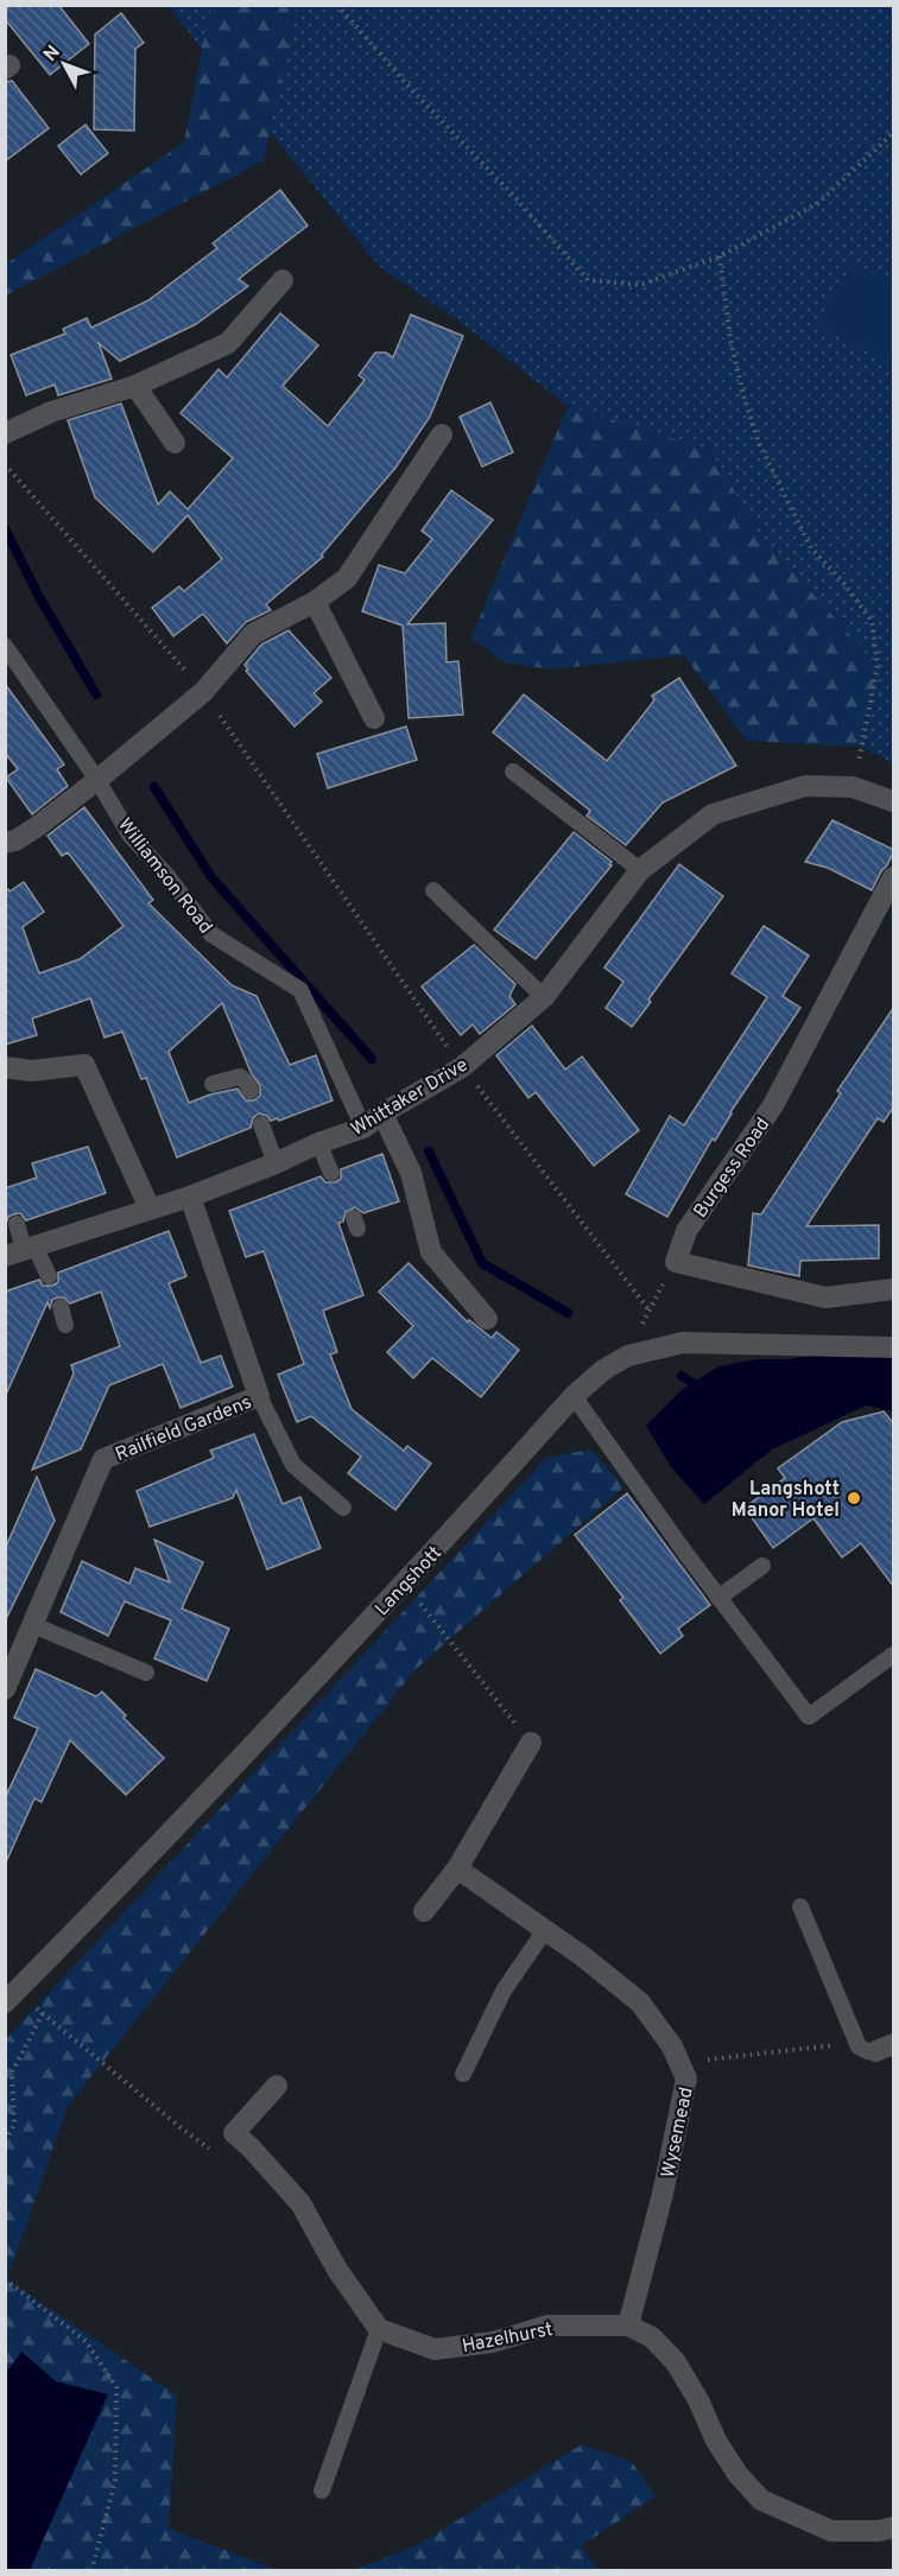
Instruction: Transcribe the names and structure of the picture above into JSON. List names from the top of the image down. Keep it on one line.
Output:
{"streets":{"street":["Whittaker Drive","Burgess Road","Railfield Gardens","Langshott","Wysemead","Hazelhurst"],"lane":["Williamson Road"]},"crossings":[["Williamson Road","Whittaker Drive"],["Whittaker Drive","Railfield Gardens"],["Wysemead","Hazelhurst"]],"places":["Langshott Manor Hotel"],"north":"top left"}
